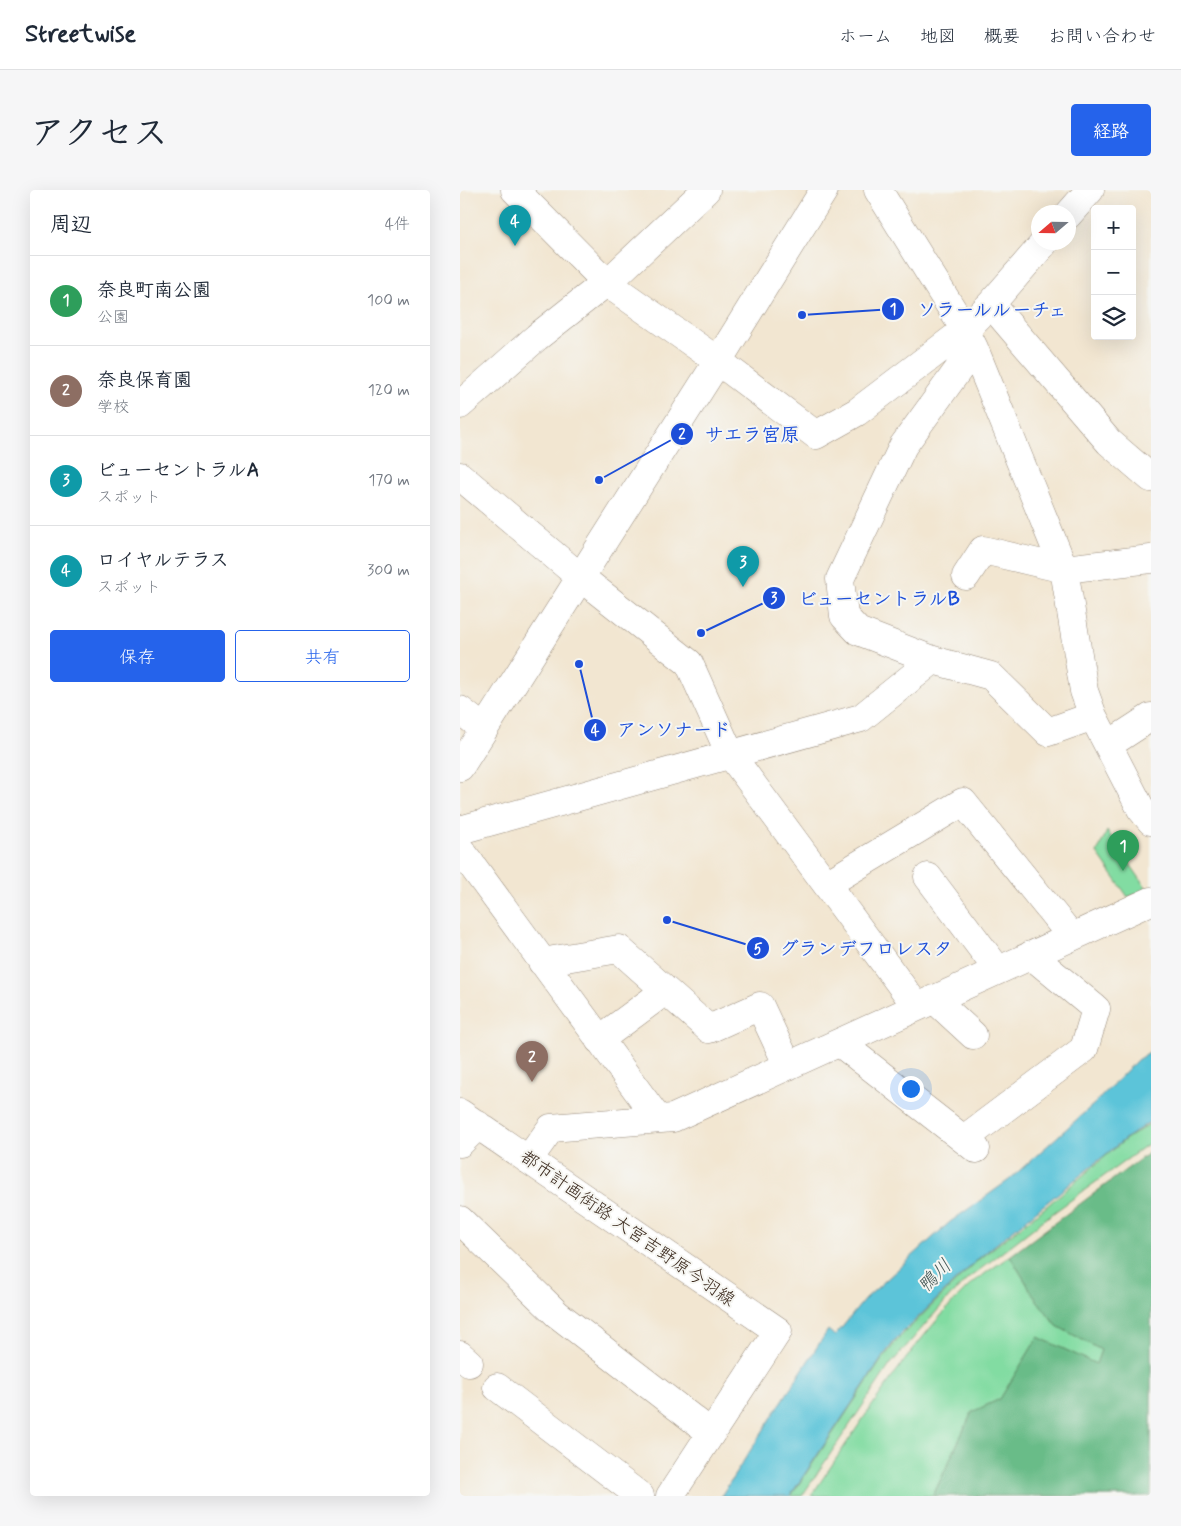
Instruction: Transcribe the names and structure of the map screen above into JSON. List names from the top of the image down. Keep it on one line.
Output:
{"streets":{"street":["都市計画街路 大宮吉野原今羽線"]},"water":["鴨川"],"places":["ソラールルーチェ","サエラ宮原","ビューセントラルB","アンソナード","グランデフロレスタ"],"north":"left","page":{"header":"Streetwise","nav":["ホーム","地図","概要","お問い合わせ"],"title":"アクセス","buttons":["経路",["保存","共有"]],"heading":["周辺","4件"],"map_buttons":["+","−"],"pins":["4","3","1","2"],"list":[{"mark":"1","name":"奈良町南公園","note":"公園","value":"100 m"},{"mark":"2","name":"奈良保育園","note":"学校","value":"120 m"},{"mark":"3","name":"ビューセントラルA","note":"スポット","value":"170 m"},{"mark":"4","name":"ロイヤルテラス","note":"スポット","value":"300 m"}]}}
